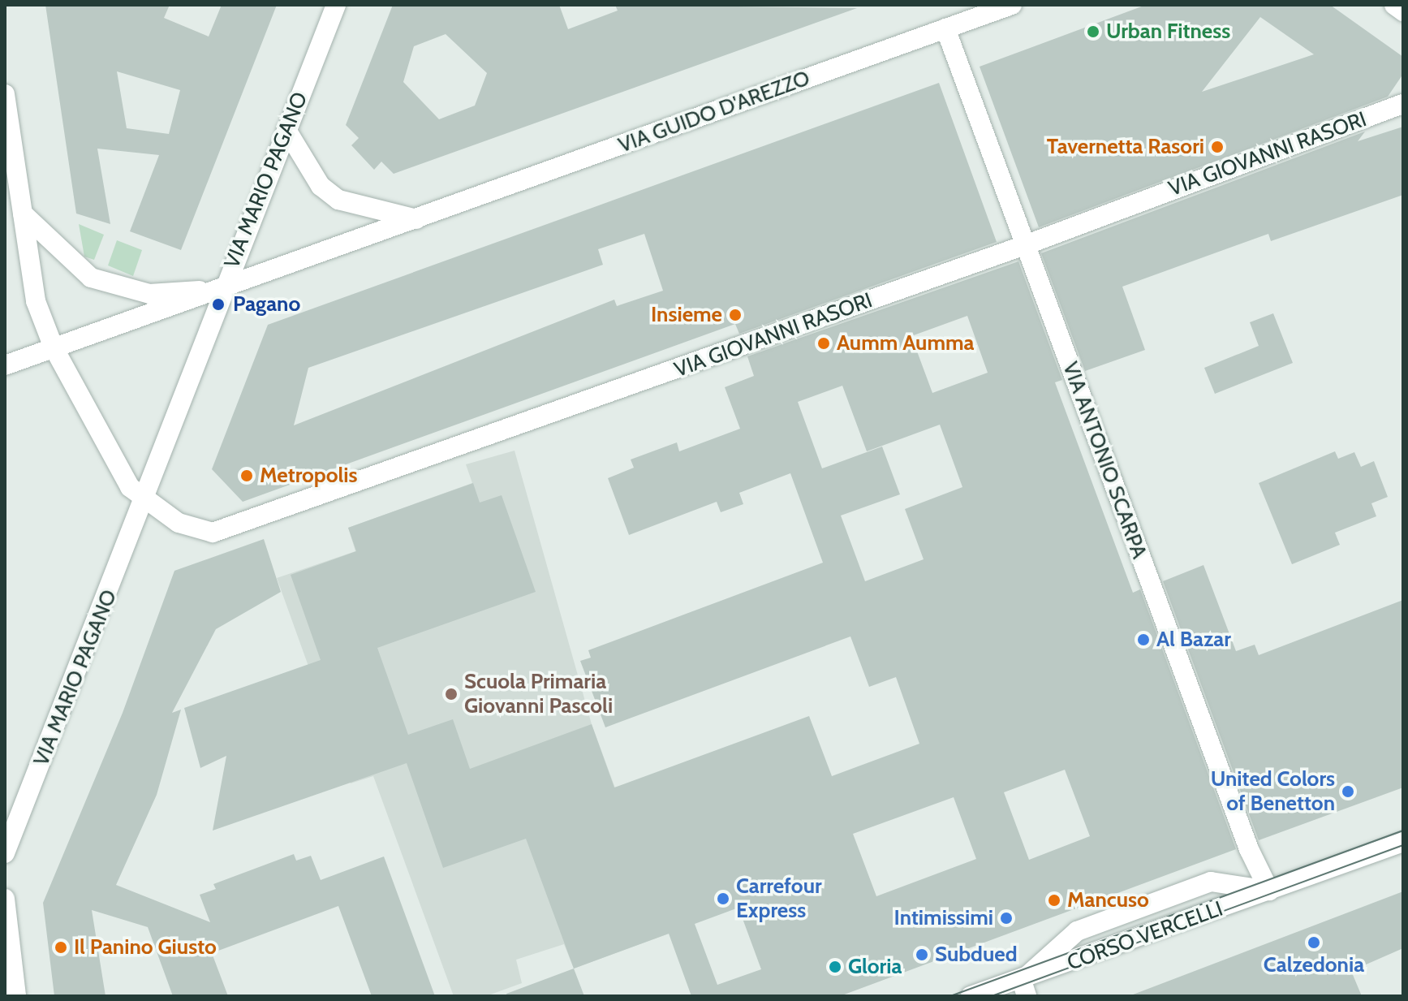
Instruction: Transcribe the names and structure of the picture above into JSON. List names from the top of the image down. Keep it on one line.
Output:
{"streets":{"street":["VIA GUIDO D'AREZZO","VIA GIOVANNI RASORI","VIA MARIO PAGANO","VIA ANTONIO SCARPA","CORSO VERCELLI"]},"crossings":[["VIA GUIDO D'AREZZO","VIA MARIO PAGANO"],["VIA GUIDO D'AREZZO","VIA ANTONIO SCARPA"],["VIA GIOVANNI RASORI","VIA MARIO PAGANO"],["VIA GIOVANNI RASORI","VIA ANTONIO SCARPA"],["VIA ANTONIO SCARPA","CORSO VERCELLI"]],"places":["Urban Fitness","Tavernetta Rasori","Pagano","Insieme","Aumm Aumma","Metropolis","Al Bazar","Scuola Primaria Giovanni Pascoli","United Colors of Benetton","Carrefour Express","Mancuso","Intimissimi","Calzedonia","Il Panino Giusto","Subdued","Gloria"]}
